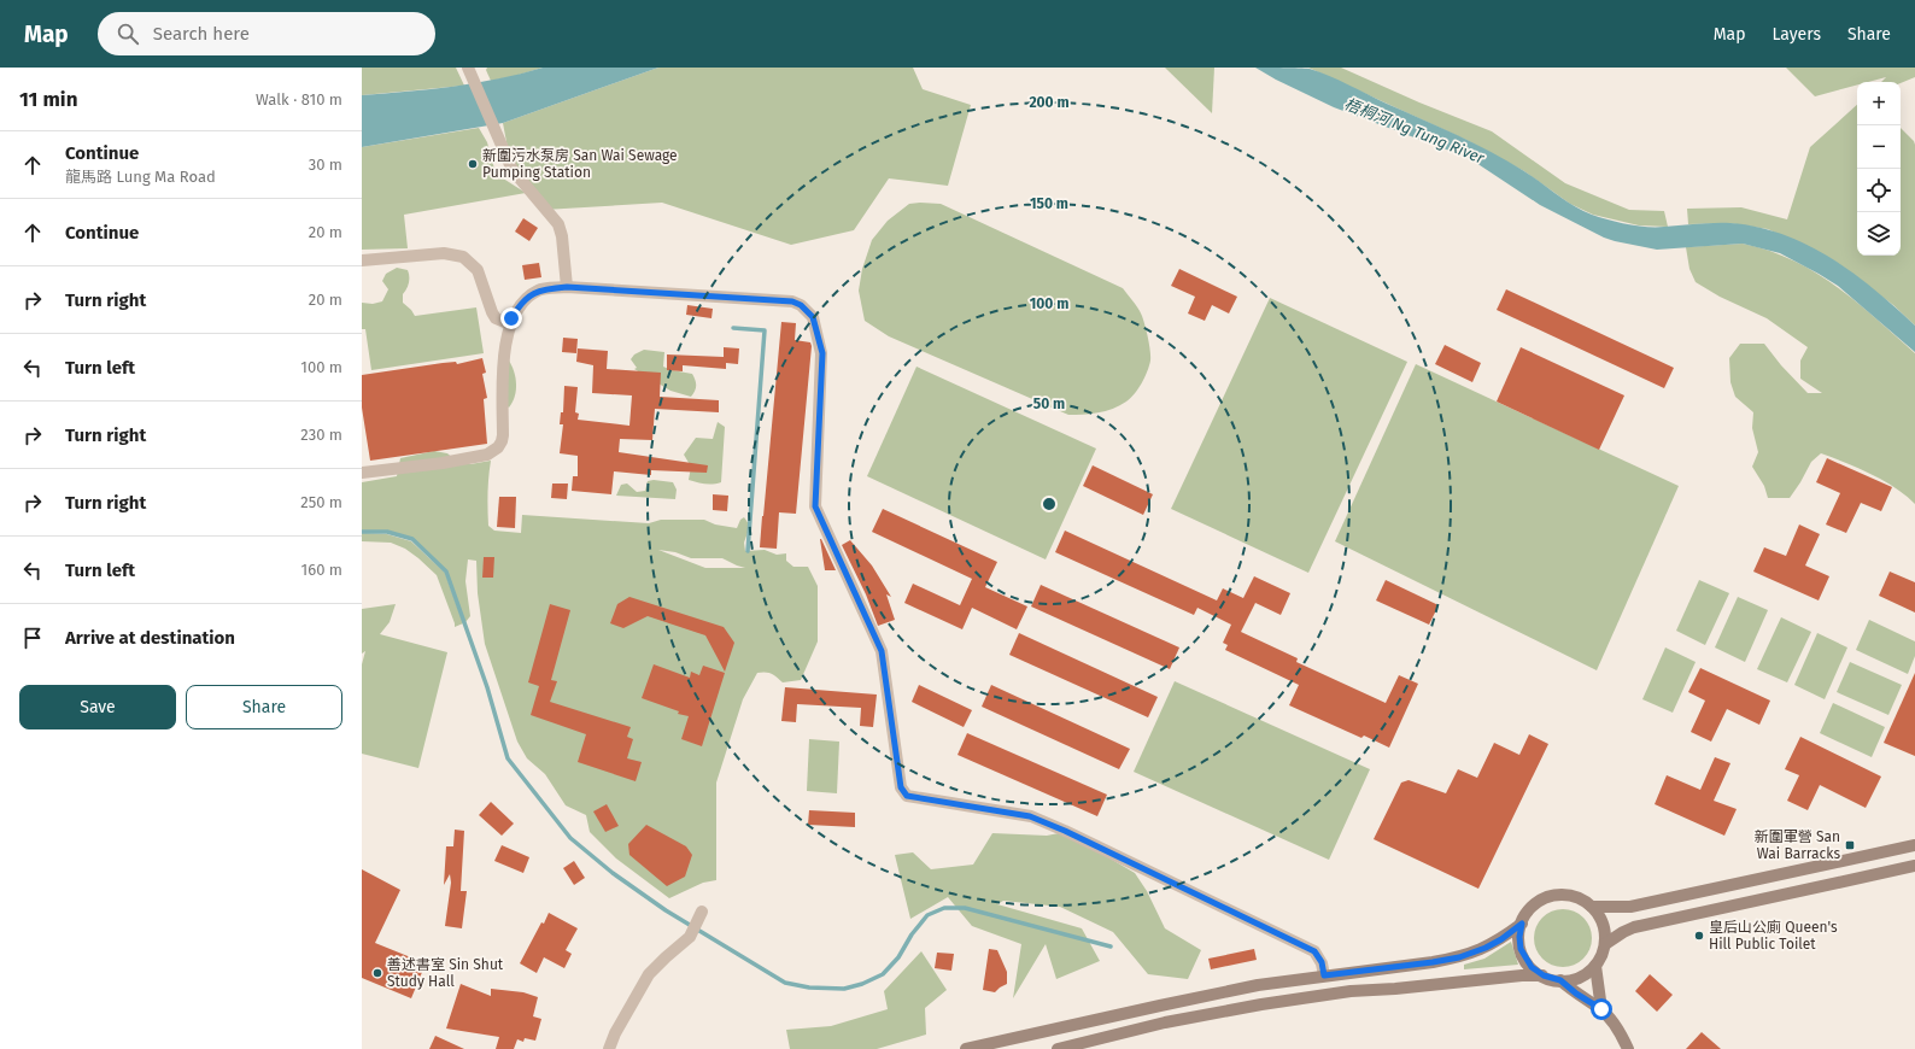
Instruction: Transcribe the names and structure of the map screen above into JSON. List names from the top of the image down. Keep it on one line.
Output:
{"water":["梧桐河 Ng Tung River"],"places":{"other":["新圍污水泵房 San Wai Sewage Pumping Station","皇后山公廁 Queen's Hill Public Toilet","善述書室 Sin Shut Study Hall"],"transit":["新圍軍營 San Wai Barracks"]},"page":{"header":"Map","search":"Search here","nav":["Map","Layers","Share"],"heading":["11 min","Walk · 810 m"],"map_buttons":["+","−"],"list":[["Continue","龍馬路 Lung Ma Road","30 m"],["Continue","20 m"],["Turn right","20 m"],["Turn left","100 m"],["Turn right","230 m"],["Turn right","250 m"],["Turn left","160 m"],"Arrive at destination"],"buttons":["Save","Share"]},"rings":["200 m","150 m","100 m","50 m"]}
